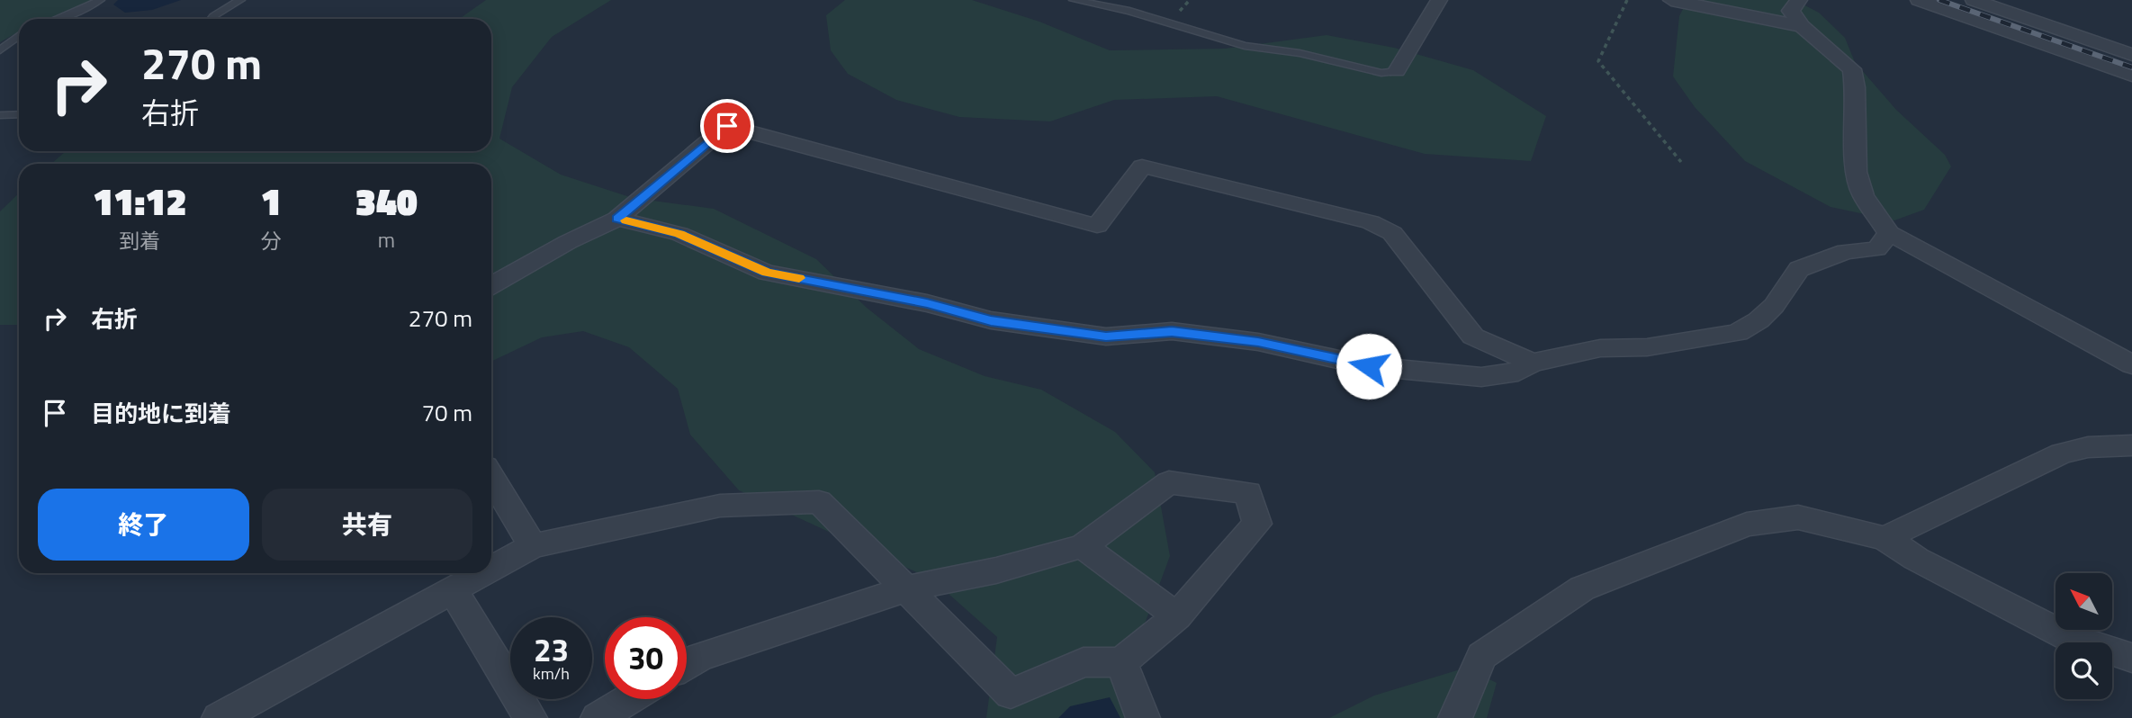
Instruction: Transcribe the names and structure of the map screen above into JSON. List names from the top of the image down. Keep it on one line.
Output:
{"north":"top left","page":{"turn":["270 m","右折"],"eta":["11:12","到着","1","分","340","m"],"list":[{"name":"右折","value":"270 m"},{"name":"目的地に到着","value":"70 m"}],"buttons":["終了","共有"],"speed":"23 km/h","limit":"30"}}
